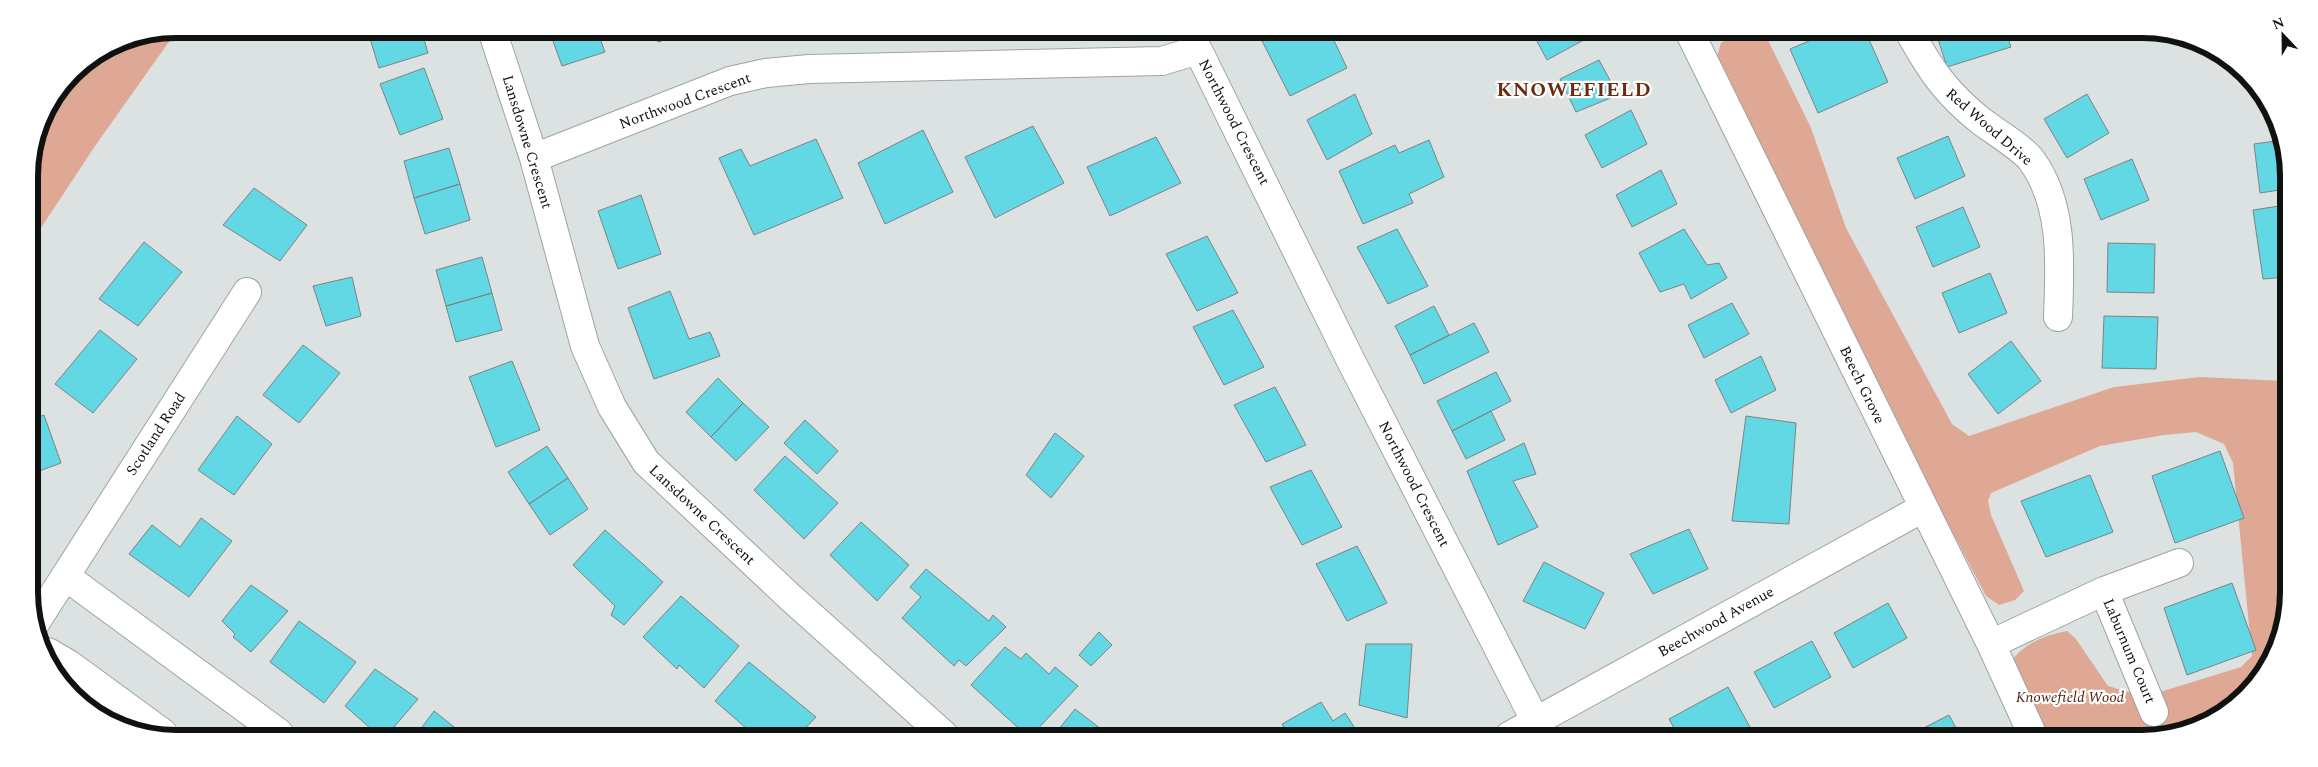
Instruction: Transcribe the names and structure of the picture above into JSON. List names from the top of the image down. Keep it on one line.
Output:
{"streets":{"street":["Northwood Crescent","Red Wood Drive","Lansdowne Crescent","Beech Grove","Scotland Road","Beechwood Avenue","Laburnum Court"]},"crossings":[["Northwood Crescent","Lansdowne Crescent"],["Northwood Crescent","Beechwood Avenue"],["Beech Grove","Beechwood Avenue"],["Beech Grove","Laburnum Court"]],"districts":["KNOWEFIELD"],"parks":["Knowefield Wood"],"north":"top"}
